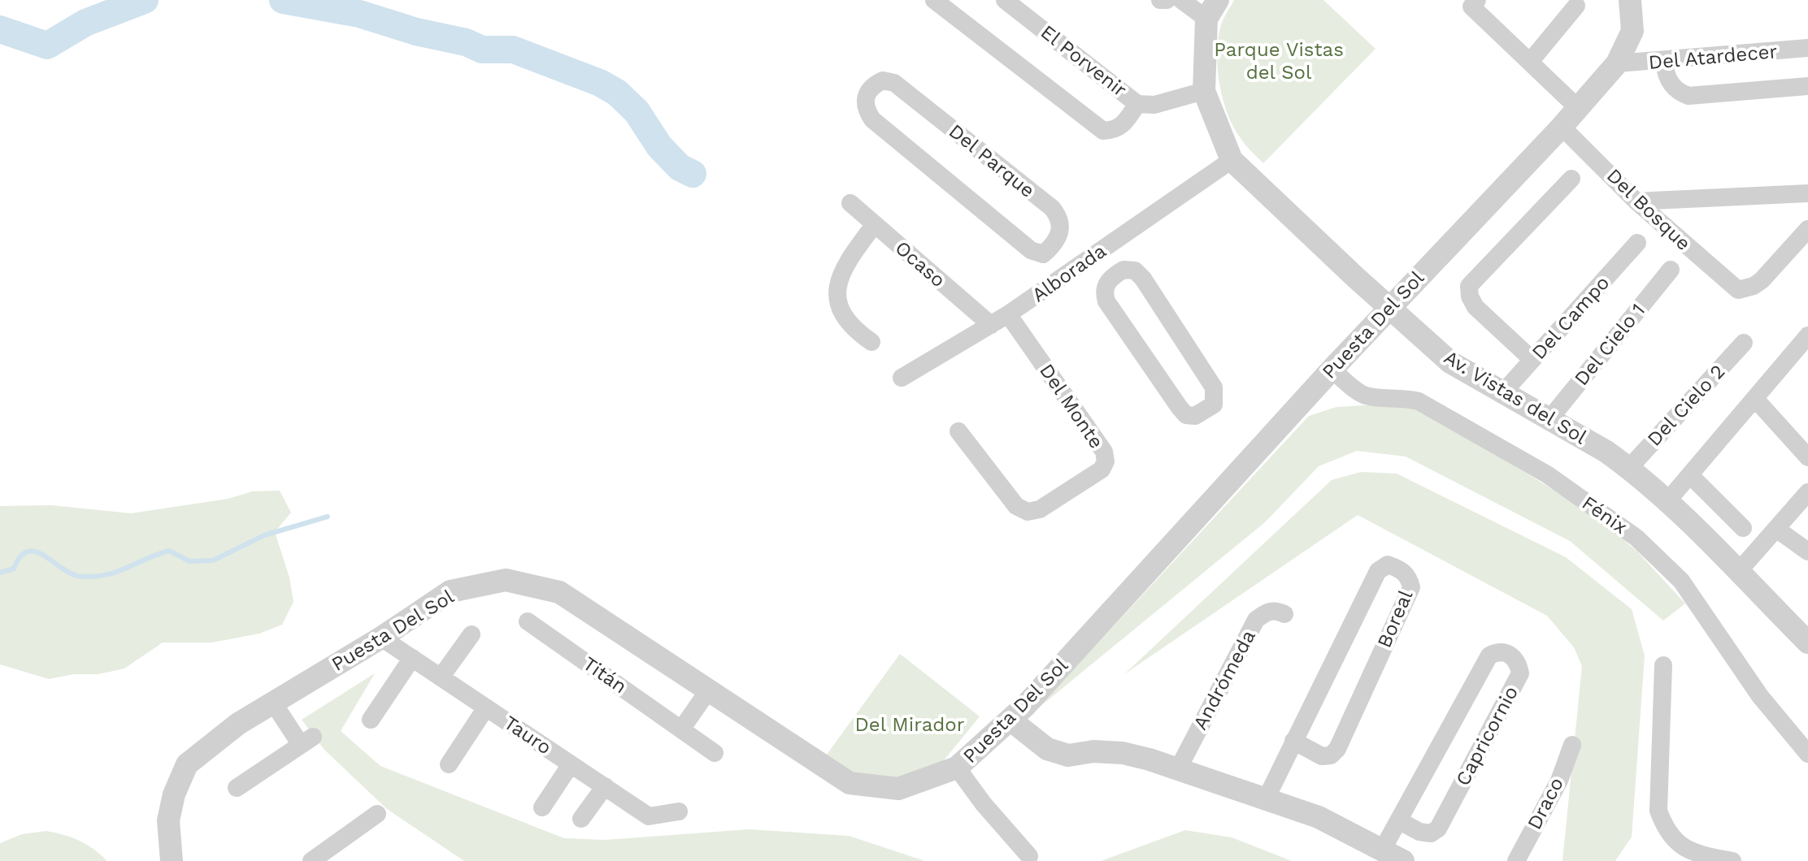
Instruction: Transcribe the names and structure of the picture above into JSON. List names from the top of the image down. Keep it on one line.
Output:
{"streets":{"street":["Del Atardecer","El Porvenir","Del Parque","Del Bosque","Ocaso","Alborada","Del Campo","Puesta Del Sol","Del Cielo 1","Av. Vistas del Sol","Del Cielo 2","Del Monte","Fénix","Boreal","Titán","Andrómeda","Tauro","Capricornio","Draco"]},"crossings":[["Del Atardecer","Puesta Del Sol"],["El Porvenir","Av. Vistas del Sol"],["Del Bosque","Puesta Del Sol"],["Ocaso","Alborada"],["Alborada","Av. Vistas del Sol"],["Alborada","Del Monte"],["Del Campo","Av. Vistas del Sol"],["Puesta Del Sol","Av. Vistas del Sol"],["Puesta Del Sol","Fénix"],["Puesta Del Sol","Tauro"],["Del Cielo 1","Av. Vistas del Sol"],["Av. Vistas del Sol","Del Cielo 2"]],"parks":["Parque Vistas del Sol","Del Mirador"]}
